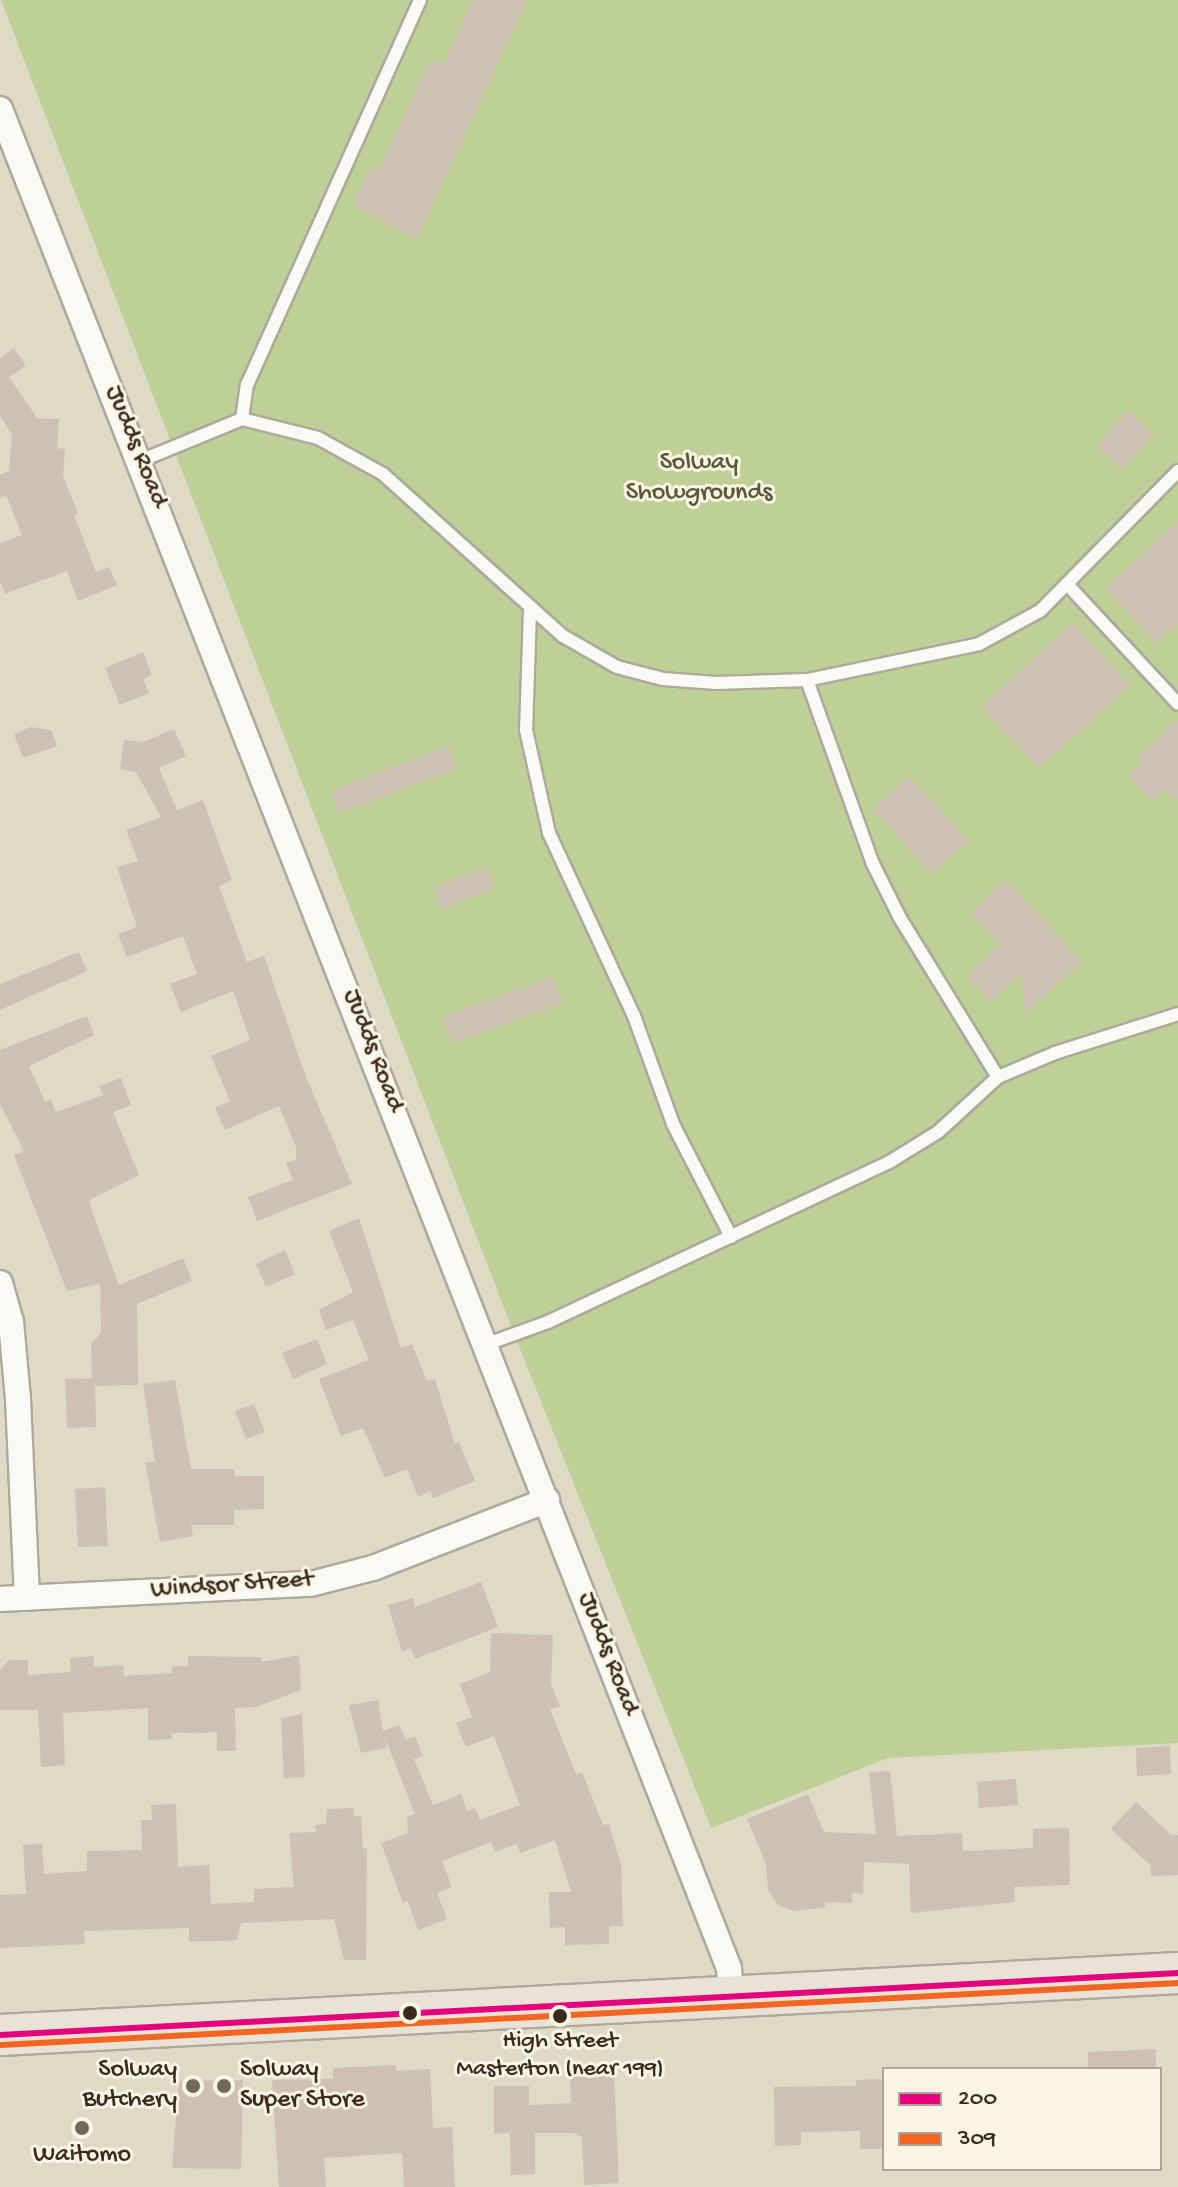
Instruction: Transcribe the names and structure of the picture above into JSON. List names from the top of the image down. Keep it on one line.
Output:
{"streets":{"street":["Judds Road","Windsor Street"]},"crossings":[["Judds Road","Windsor Street"]],"parks":["Solway Showgrounds"],"places":["High Street Masterton (near 199)","Solway Butchery","Solway Super Store","Waitomo"],"lines":["transit line 200","transit line 309"],"legend":["200","309"]}
